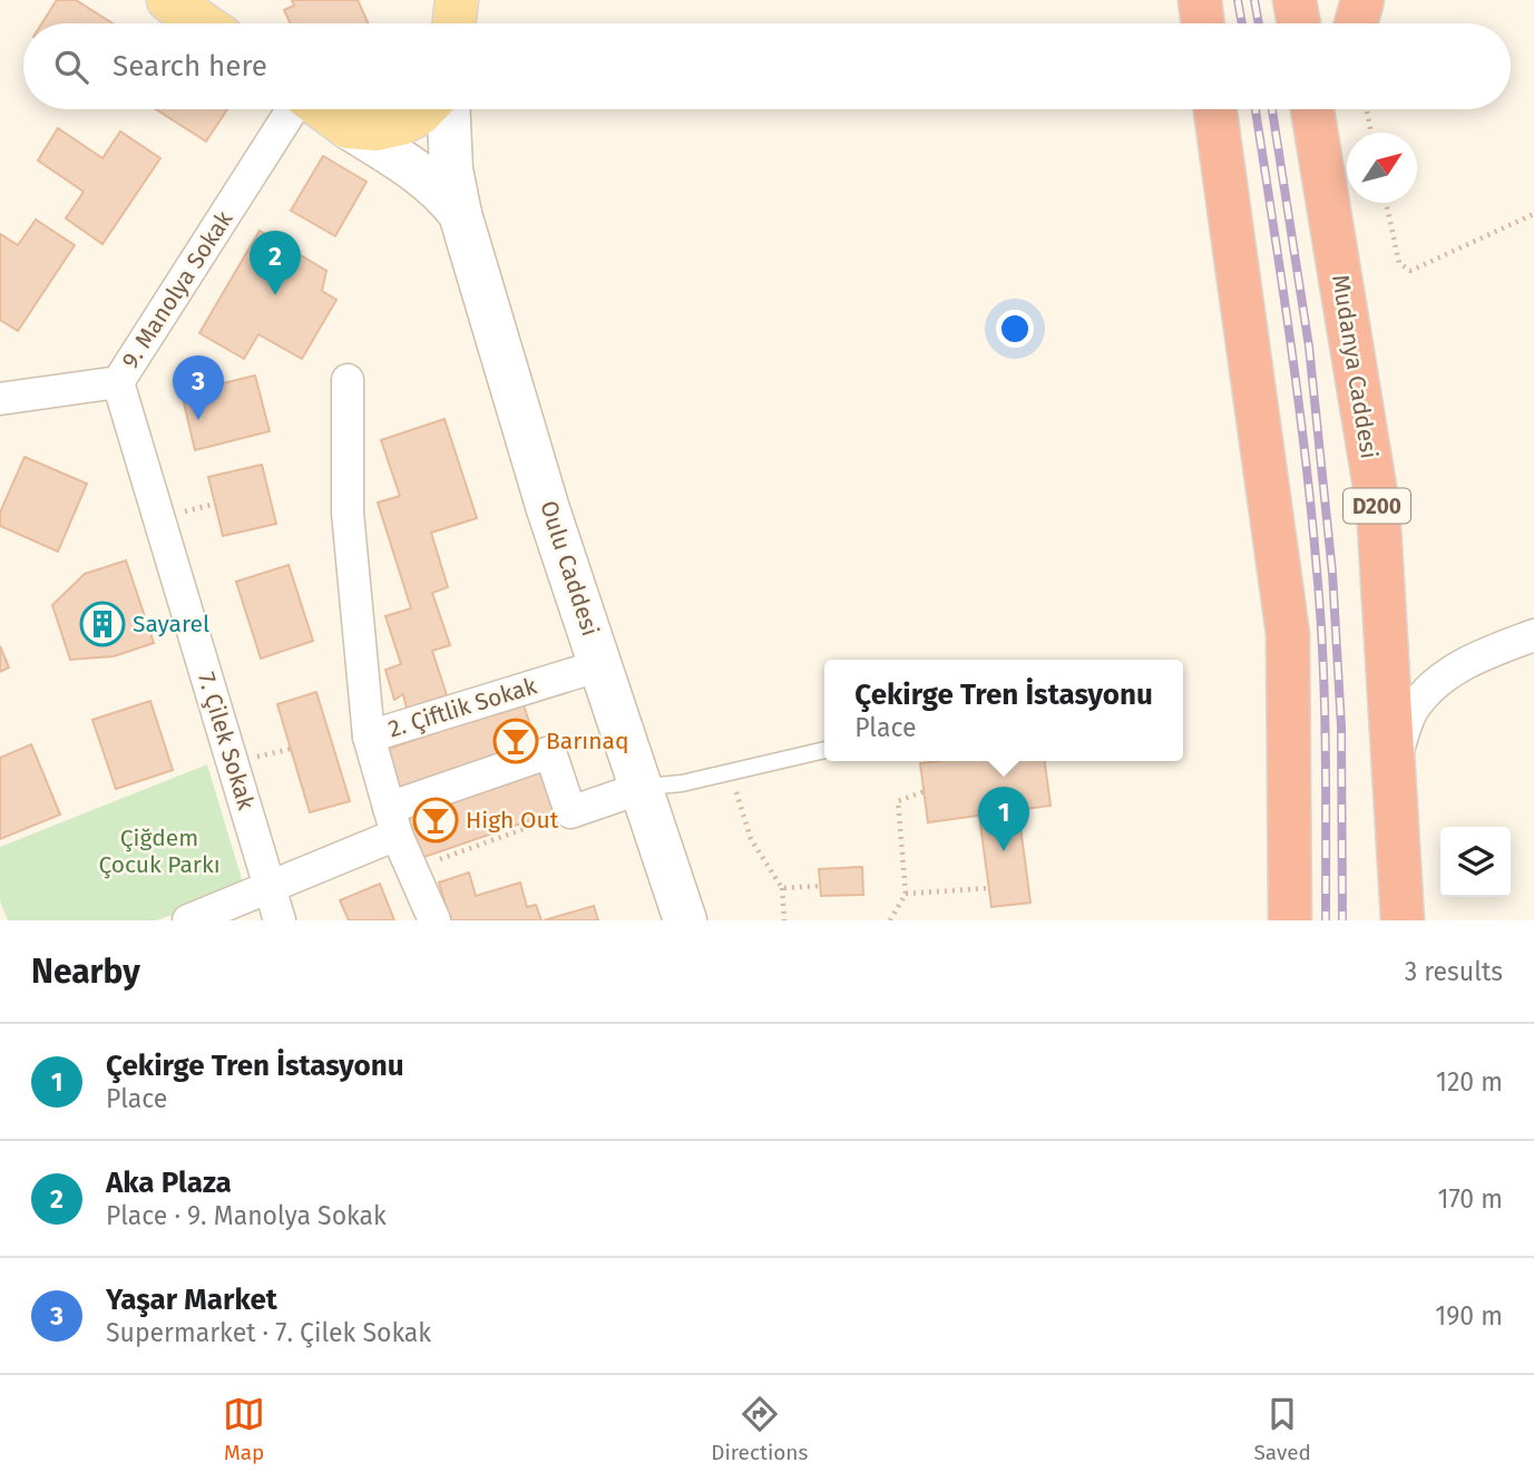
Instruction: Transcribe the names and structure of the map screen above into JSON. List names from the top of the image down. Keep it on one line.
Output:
{"streets":{"highway":["Mudanya Caddesi","D200"],"street":["9. Manolya Sokak","Oulu Caddesi","2. Çiftlik Sokak","7. Çilek Sokak"]},"crossings":[["9. Manolya Sokak","7. Çilek Sokak"],["Oulu Caddesi","2. Çiftlik Sokak"]],"parks":["Çiğdem Çocuk Parkı"],"places":{"building":["Sayarel"],"bar":["Barınaq","High Out"]},"north":"top right","page":{"search":"Search here","pins":["2","3","1"],"popup":["Çekirge Tren İstasyonu","Place"],"heading":["Nearby","3 results"],"list":[{"mark":"1","name":"Çekirge Tren İstasyonu","note":"Place","value":"120 m"},{"mark":"2","name":"Aka Plaza","note":"Place · 9. Manolya Sokak","value":"170 m"},{"mark":"3","name":"Yaşar Market","note":"Supermarket · 7. Çilek Sokak","value":"190 m"}],"nav":["Map","Directions","Saved"]}}
